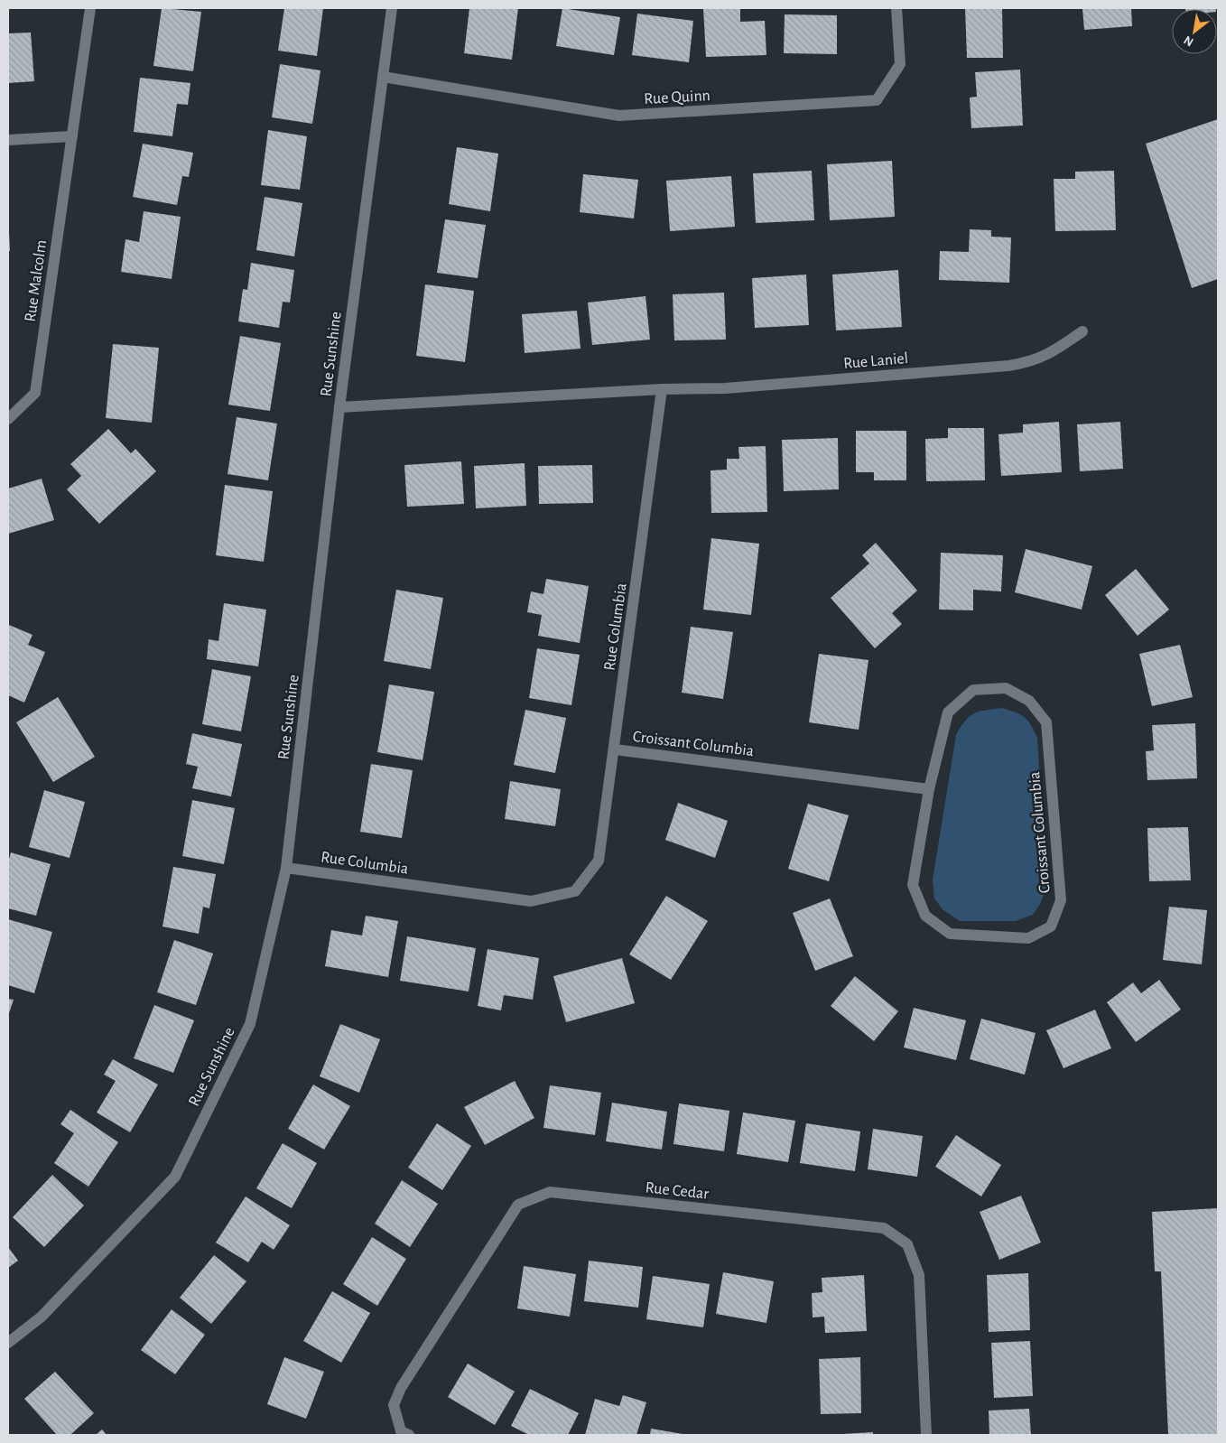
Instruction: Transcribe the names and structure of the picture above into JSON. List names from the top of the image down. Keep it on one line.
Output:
{"streets":{"street":["Rue Quinn","Rue Malcolm","Rue Sunshine","Rue Laniel","Rue Columbia","Croissant Columbia","Rue Cedar"]},"crossings":[["Rue Quinn","Rue Sunshine"],["Rue Sunshine","Rue Columbia"],["Rue Laniel","Rue Columbia"],["Rue Columbia","Croissant Columbia"]],"north":"bottom left"}
